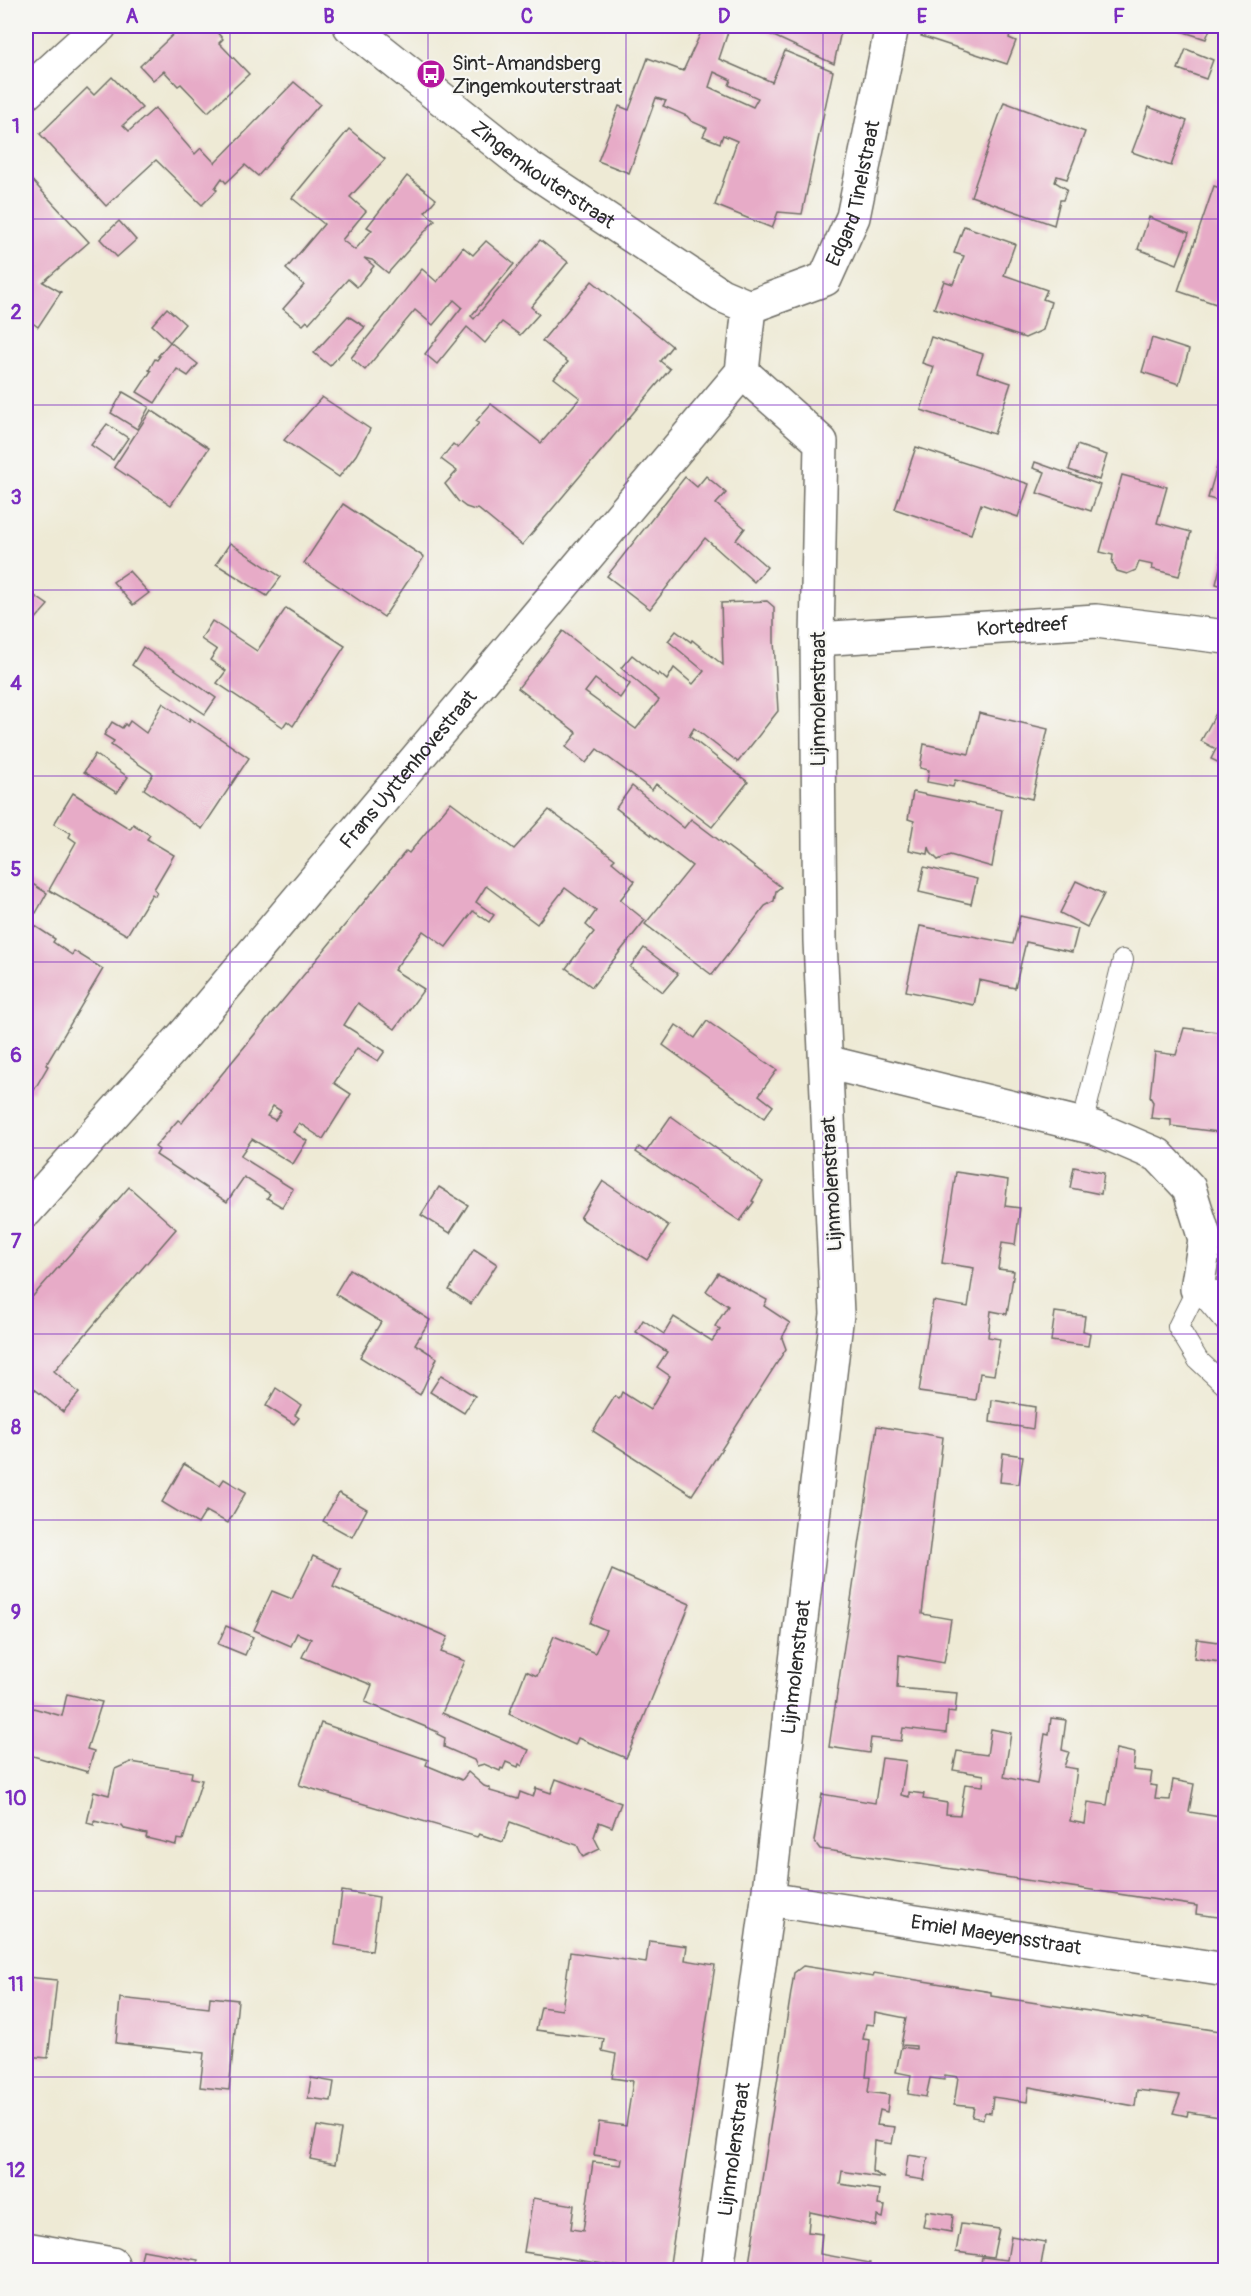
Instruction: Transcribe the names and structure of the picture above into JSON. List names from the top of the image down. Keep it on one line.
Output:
{"streets":{"street":["Zingemkouterstraat","Edgard Tinelstraat","Kortedreef","Lijnmolenstraat","Frans Uyttenhovestraat","Emiel Maeyensstraat"]},"crossings":[["Zingemkouterstraat","Edgard Tinelstraat"],["Kortedreef","Lijnmolenstraat"],["Lijnmolenstraat","Frans Uyttenhovestraat"],["Lijnmolenstraat","Emiel Maeyensstraat"]],"places":{"bus stop":["Sint-Amandsberg Zingemkouterstraat"]},"grid":{"columns":["A","B","C","D","E","F"],"rows":["1","2","3","4","5","6","7","8","9","10","11","12"]}}
